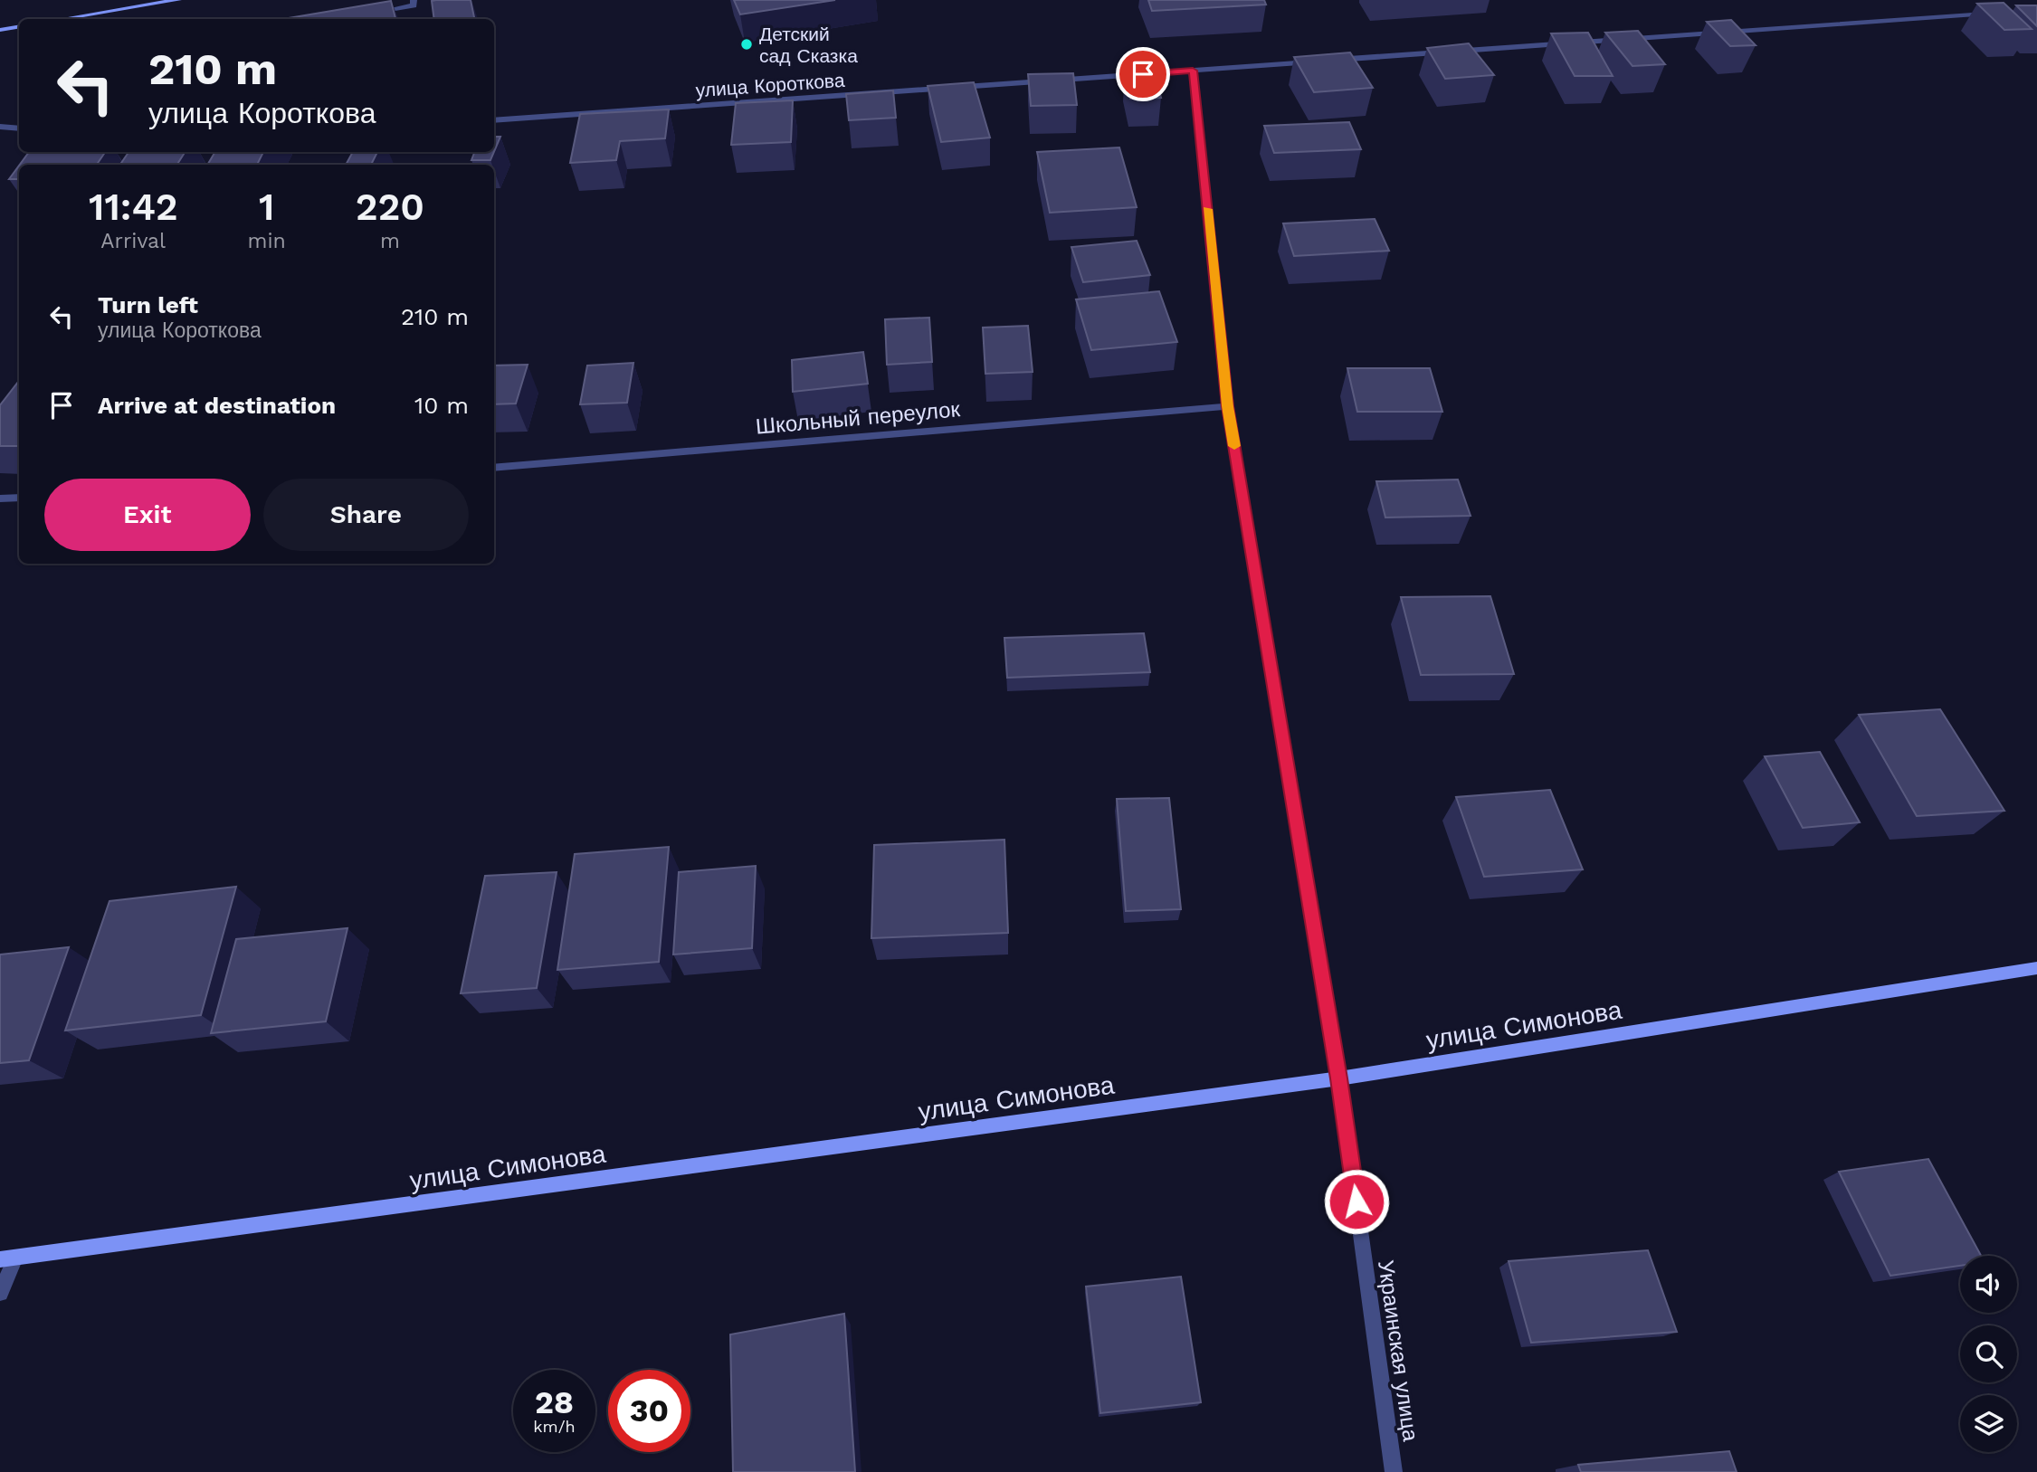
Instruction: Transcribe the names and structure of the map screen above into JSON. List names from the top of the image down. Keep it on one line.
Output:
{"streets":{"street":["улица Короткова","Школьный переулок","улица Симонова","Украинская улица"]},"crossings":[["улица Короткова","Украинская улица"],["Школьный переулок","Украинская улица"],["улица Симонова","Украинская улица"]],"places":["Детский сад Сказка"],"page":{"turn":["210 m","улица Короткова"],"eta":["11:42","Arrival","1","min","220","m"],"list":[{"name":"Turn left","note":"улица Короткова","value":"210 m"},{"name":"Arrive at destination","value":"10 m"}],"buttons":["Exit","Share"],"speed":"28 km/h","limit":"30"}}
